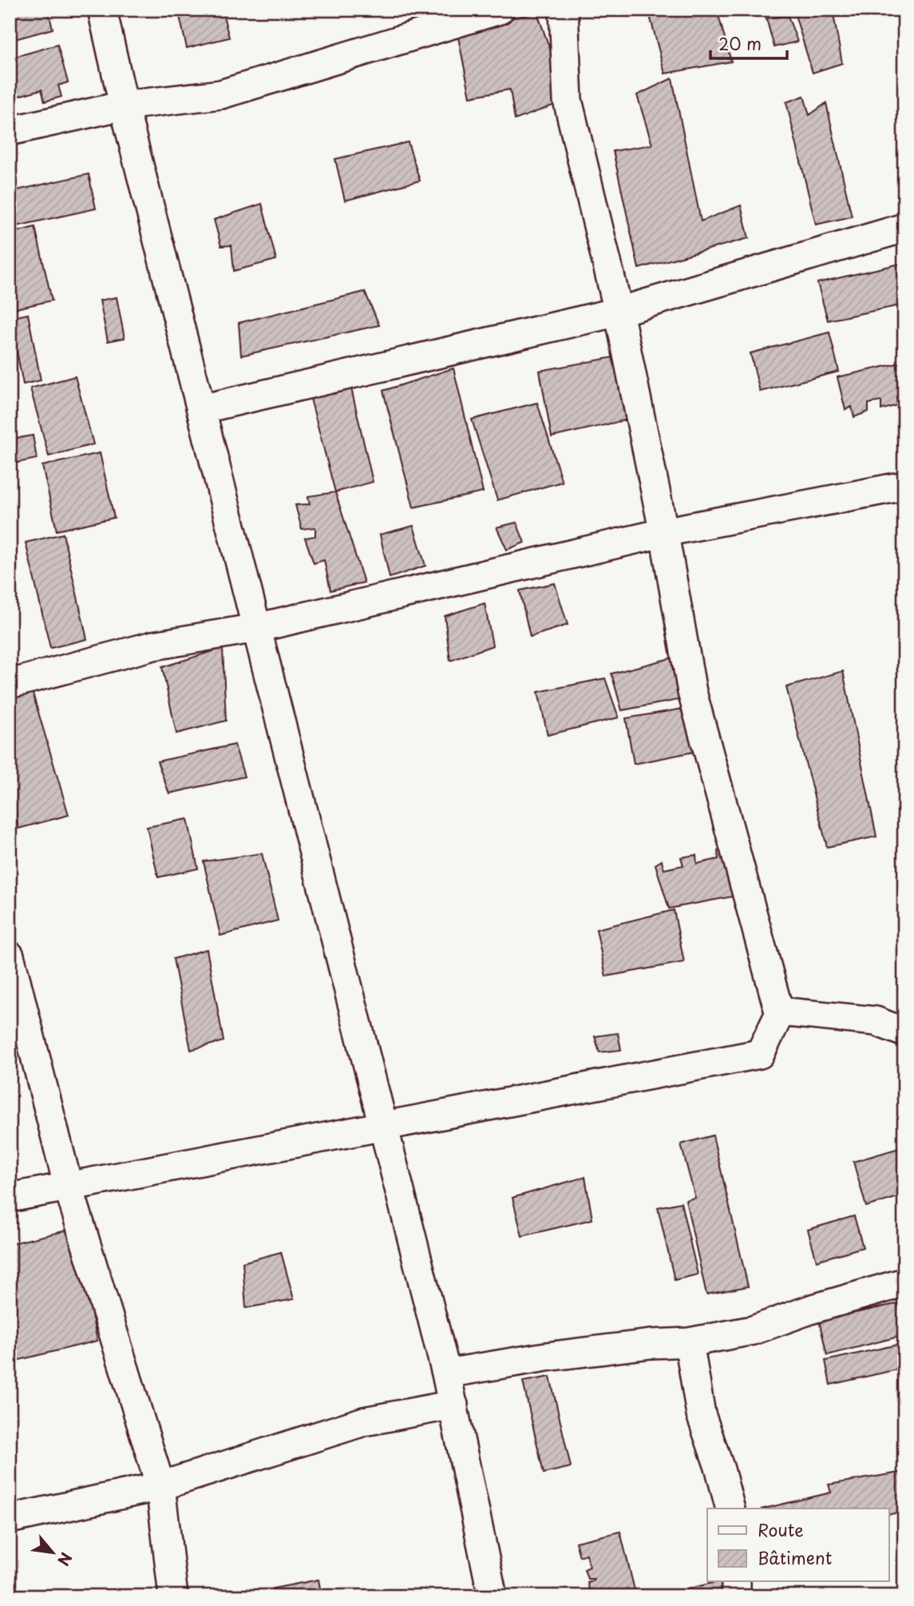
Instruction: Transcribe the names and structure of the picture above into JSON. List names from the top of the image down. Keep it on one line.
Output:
{"legend":["Route","Bâtiment"],"scale_bar":"20 m","north":"bottom right"}
